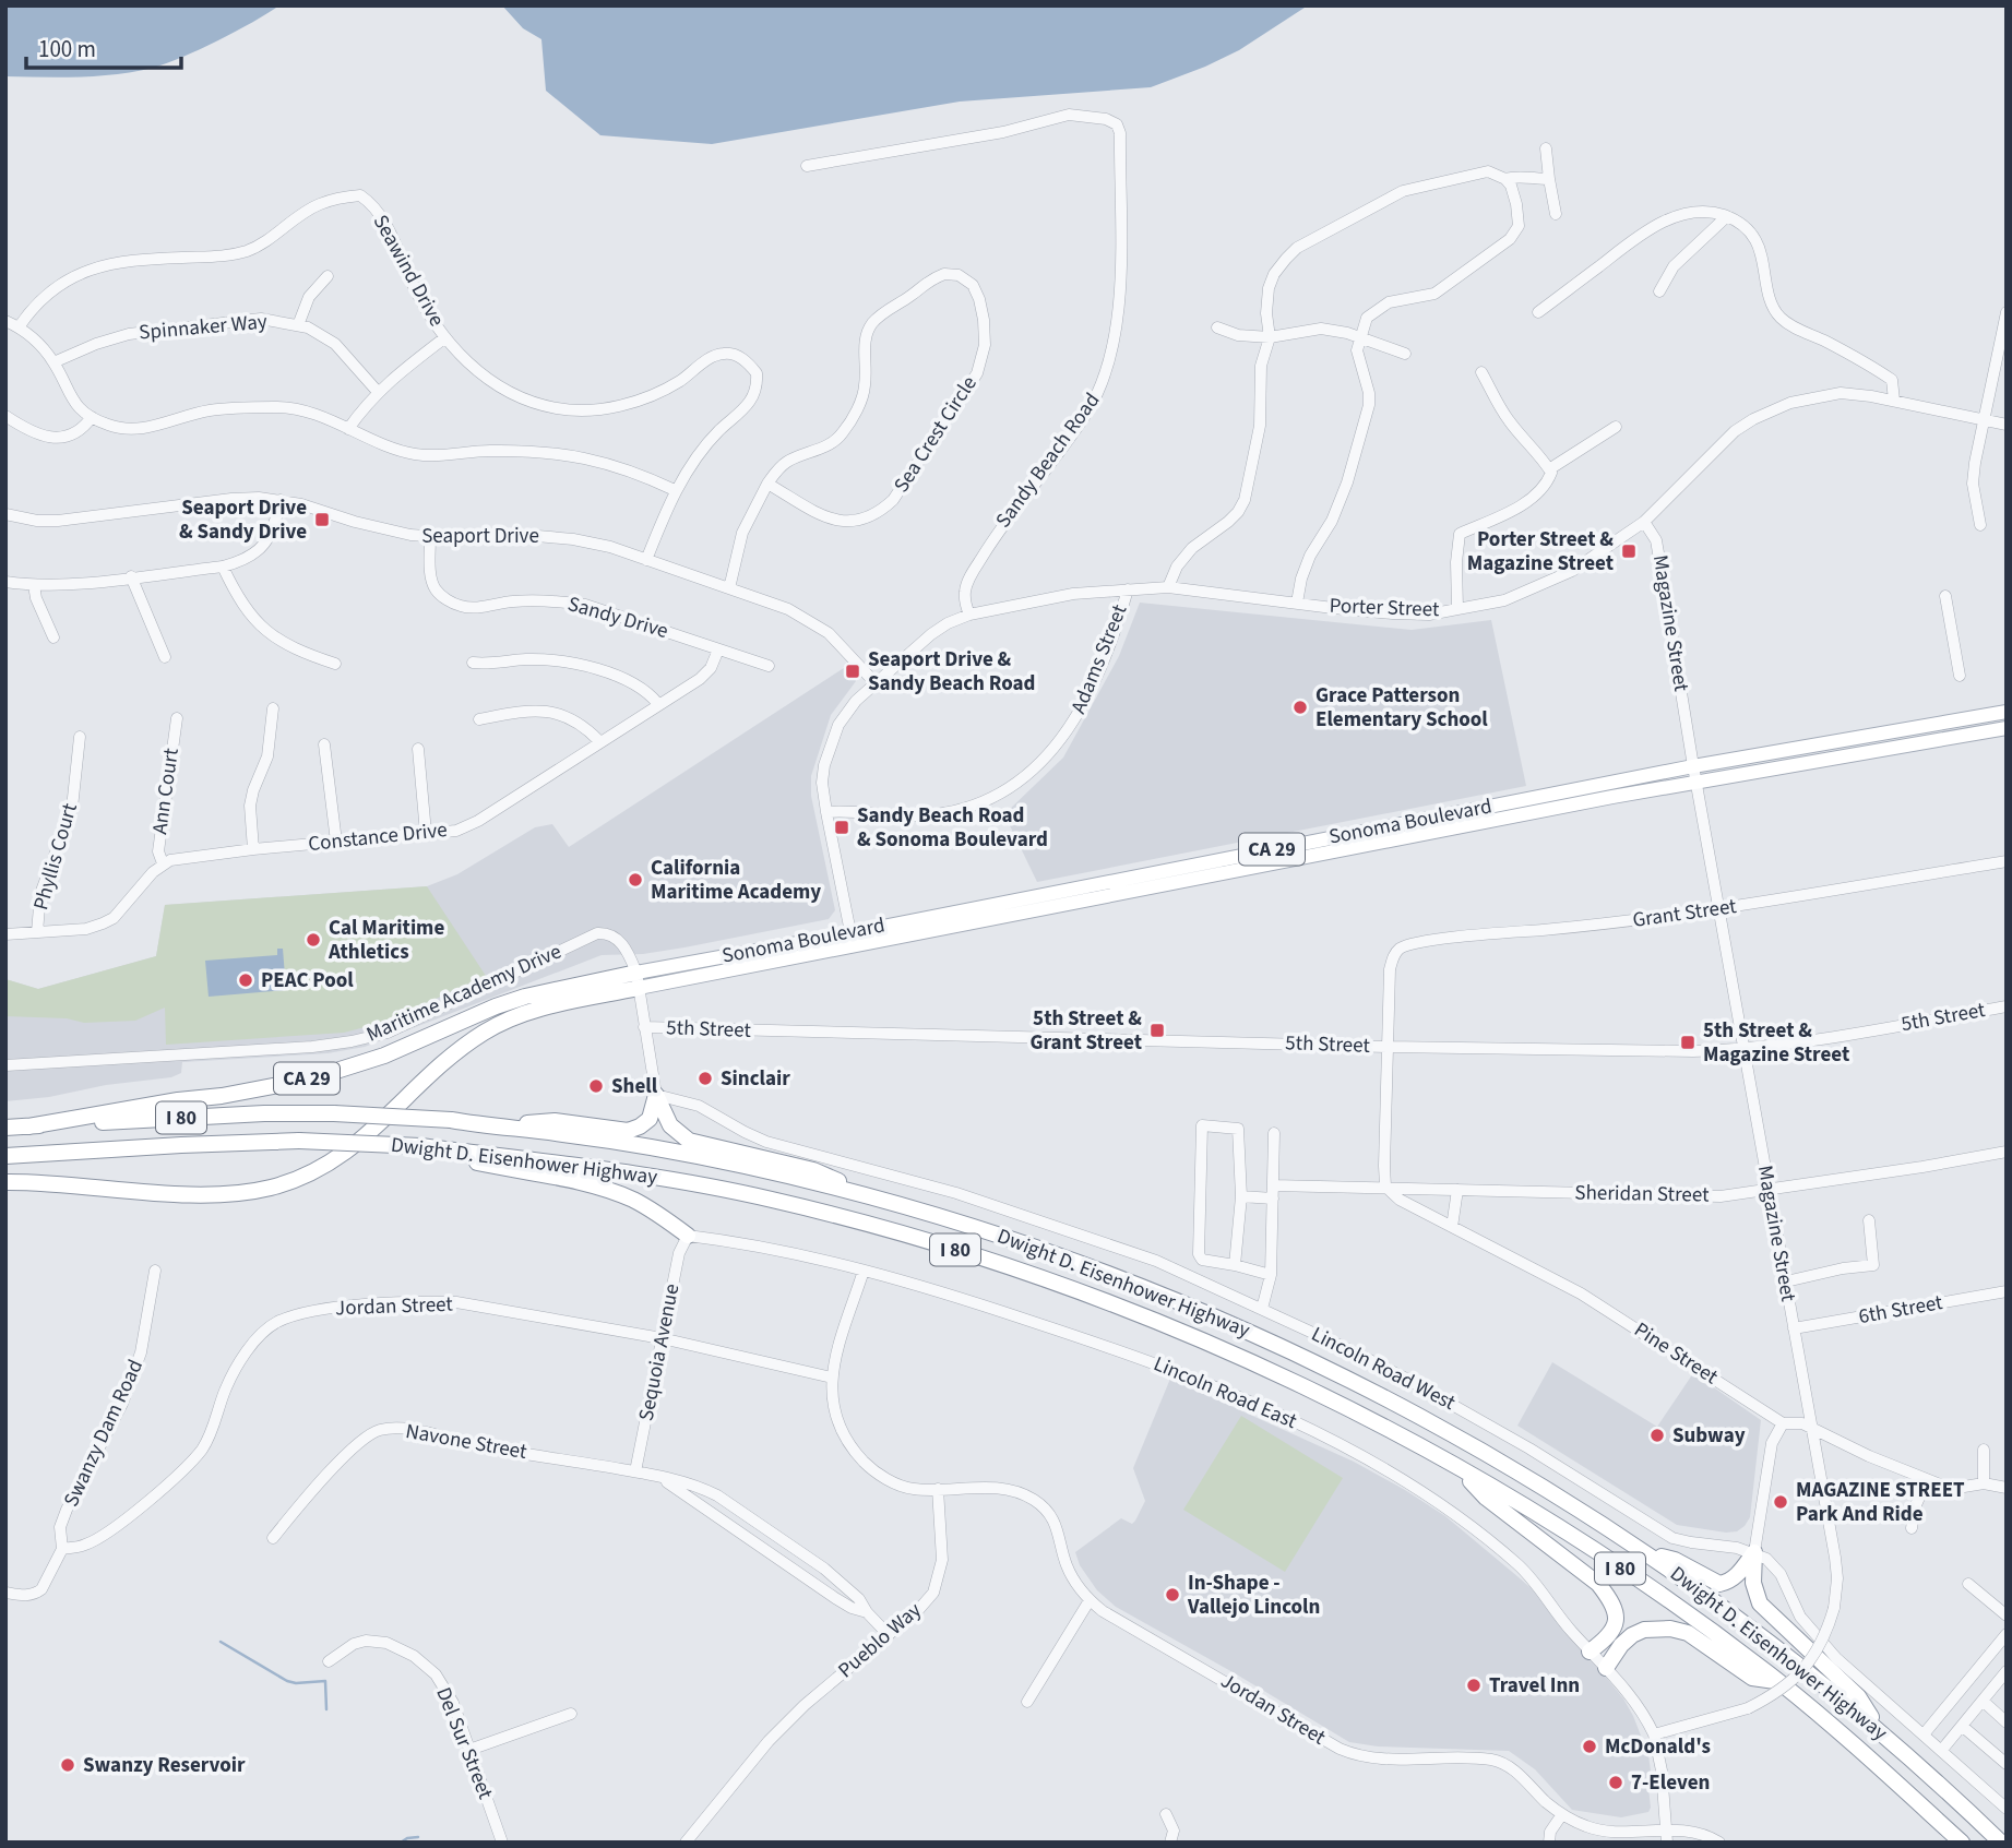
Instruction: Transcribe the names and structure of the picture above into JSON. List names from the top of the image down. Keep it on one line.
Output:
{"streets":{"highway":["CA 29","I 80","Dwight D. Eisenhower Highway"],"main road":["Sonoma Boulevard"],"street":["Seawind Drive","Spinnaker Way","Sea Crest Circle","Sandy Beach Road","Seaport Drive","Porter Street","Sandy Drive","Magazine Street","Adams Street","Ann Court","Constance Drive","Phyllis Court","Grant Street","Maritime Academy Drive","5th Street","Sheridan Street","Jordan Street","6th Street","Sequoia Avenue","Pine Street","Lincoln Road West","Lincoln Road East","Swanzy Dam Road","Navone Street","Pueblo Way","Del Sur Street"]},"crossings":[["Seawind Drive","Seaport Drive"],["Sea Crest Circle","Seaport Drive"],["Sandy Beach Road","Porter Street"],["Seaport Drive","Sandy Drive"],["Porter Street","Magazine Street"],["Porter Street","Adams Street"],["Sandy Drive","Constance Drive"],["Magazine Street","Sonoma Boulevard"],["Magazine Street","Grant Street"],["Magazine Street","5th Street"],["Magazine Street","Sheridan Street"],["Magazine Street","6th Street"],["Magazine Street","Pine Street"],["Magazine Street","Lincoln Road East"],["Ann Court","Constance Drive"],["Sonoma Boulevard","CA 29"],["Sonoma Boulevard","Maritime Academy Drive"],["CA 29","Maritime Academy Drive"],["CA 29","Dwight D. Eisenhower Highway"],["Grant Street","5th Street"],["Grant Street","Sheridan Street"],["Grant Street","Pine Street"],["Maritime Academy Drive","5th Street"],["Maritime Academy Drive","Lincoln Road West"],["Sheridan Street","Pine Street"],["Jordan Street","Sequoia Avenue"],["Jordan Street","Swanzy Dam Road"],["Jordan Street","Pueblo Way"],["Sequoia Avenue","Lincoln Road East"],["Sequoia Avenue","Navone Street"],["Navone Street","Pueblo Way"]],"places":{"transit":["Seaport Drive & Sandy Drive","Porter Street & Magazine Street","Seaport Drive & Sandy Beach Road","Sandy Beach Road & Sonoma Boulevard","5th Street & Grant Street","5th Street & Magazine Street"],"other":["Grace Patterson Elementary School","California Maritime Academy","Cal Maritime Athletics","PEAC Pool","Sinclair","Shell","Subway","MAGAZINE STREET Park And Ride","In-Shape - Vallejo Lincoln","Travel Inn","McDonald's","Swanzy Reservoir","7-Eleven"]},"scale_bar":"100 m"}
